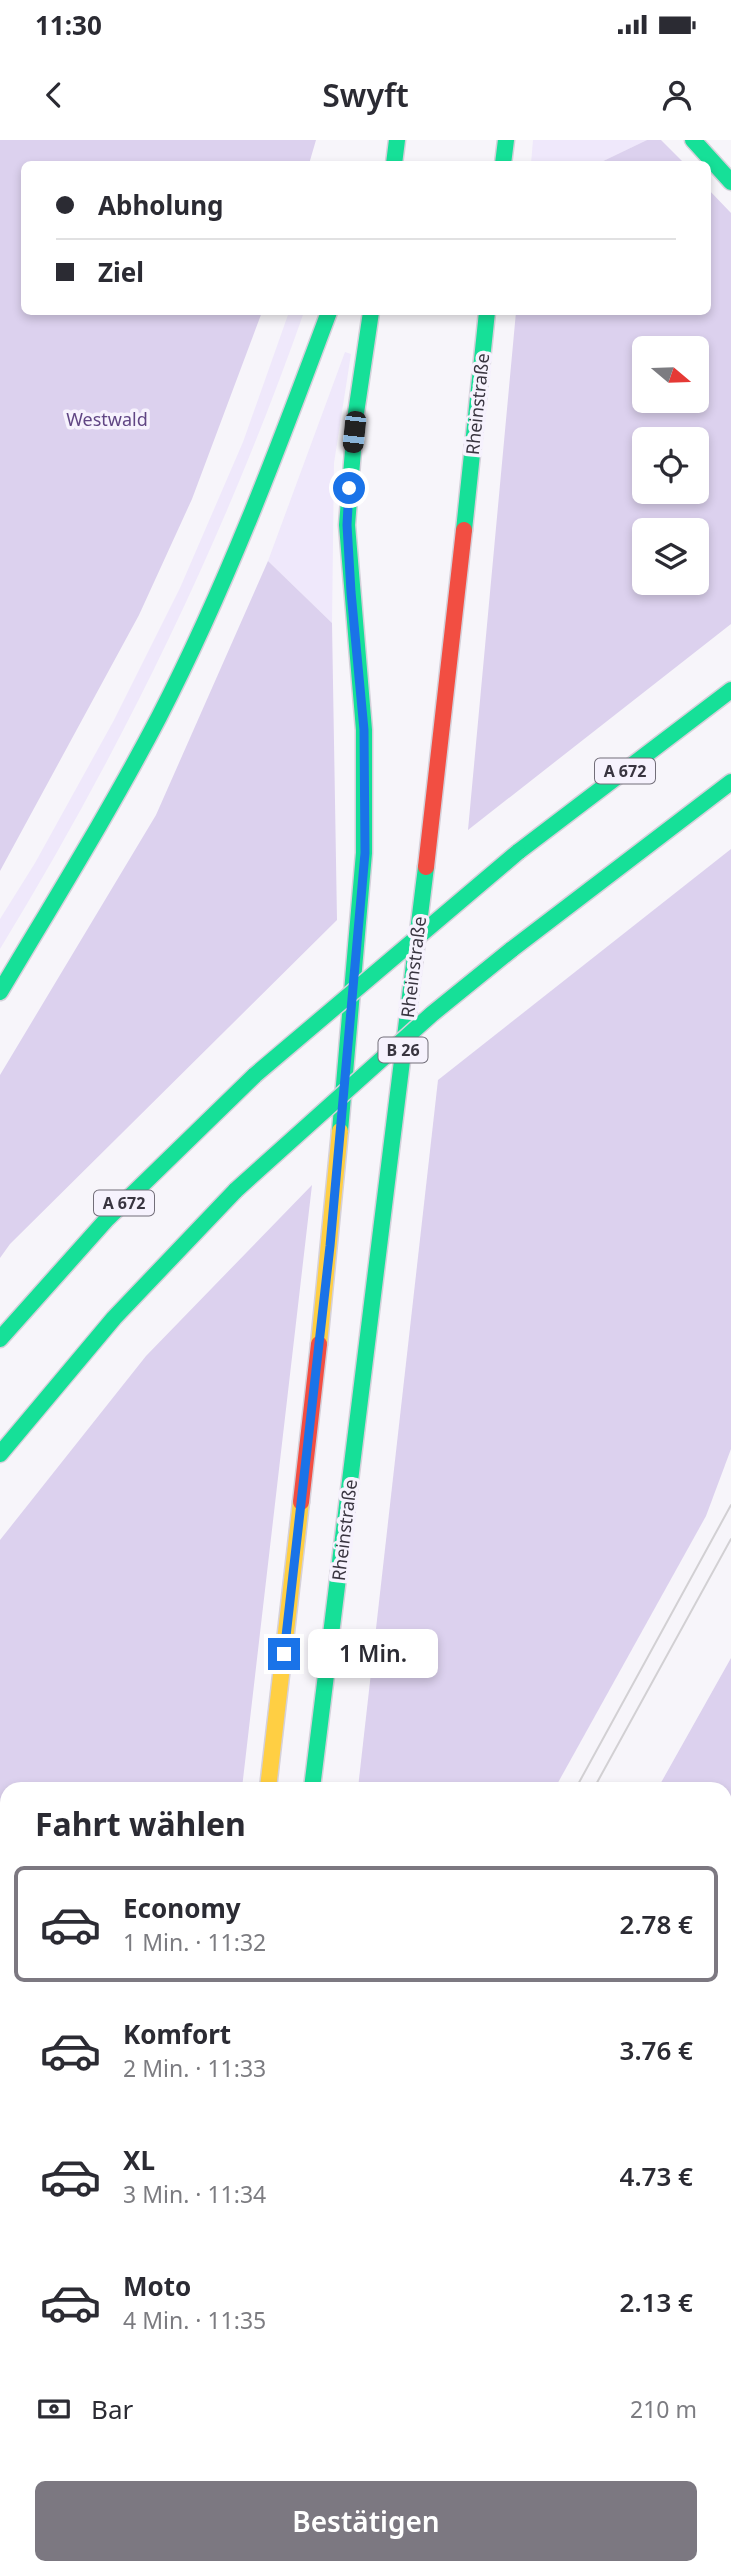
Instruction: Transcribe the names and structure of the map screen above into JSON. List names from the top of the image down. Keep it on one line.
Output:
{"streets":{"main road":["Rheinstraße","A 672","B 26"]},"parks":["Westwald"],"north":"right","page":{"status":"11:30","header":"Swyft","banner":["Abholung","Ziel"],"bubble":"1 Min.","heading":"Fahrt wählen","list":[{"name":"Economy","note":"1 Min. · 11:32","value":"2.78 €"},{"name":"Komfort","note":"2 Min. · 11:33","value":"3.76 €"},{"name":"XL","note":"3 Min. · 11:34","value":"4.73 €"},{"name":"Moto","note":"4 Min. · 11:35","value":"2.13 €"}],"pay":["Bar","210 m"],"buttons":"Bestätigen"}}
